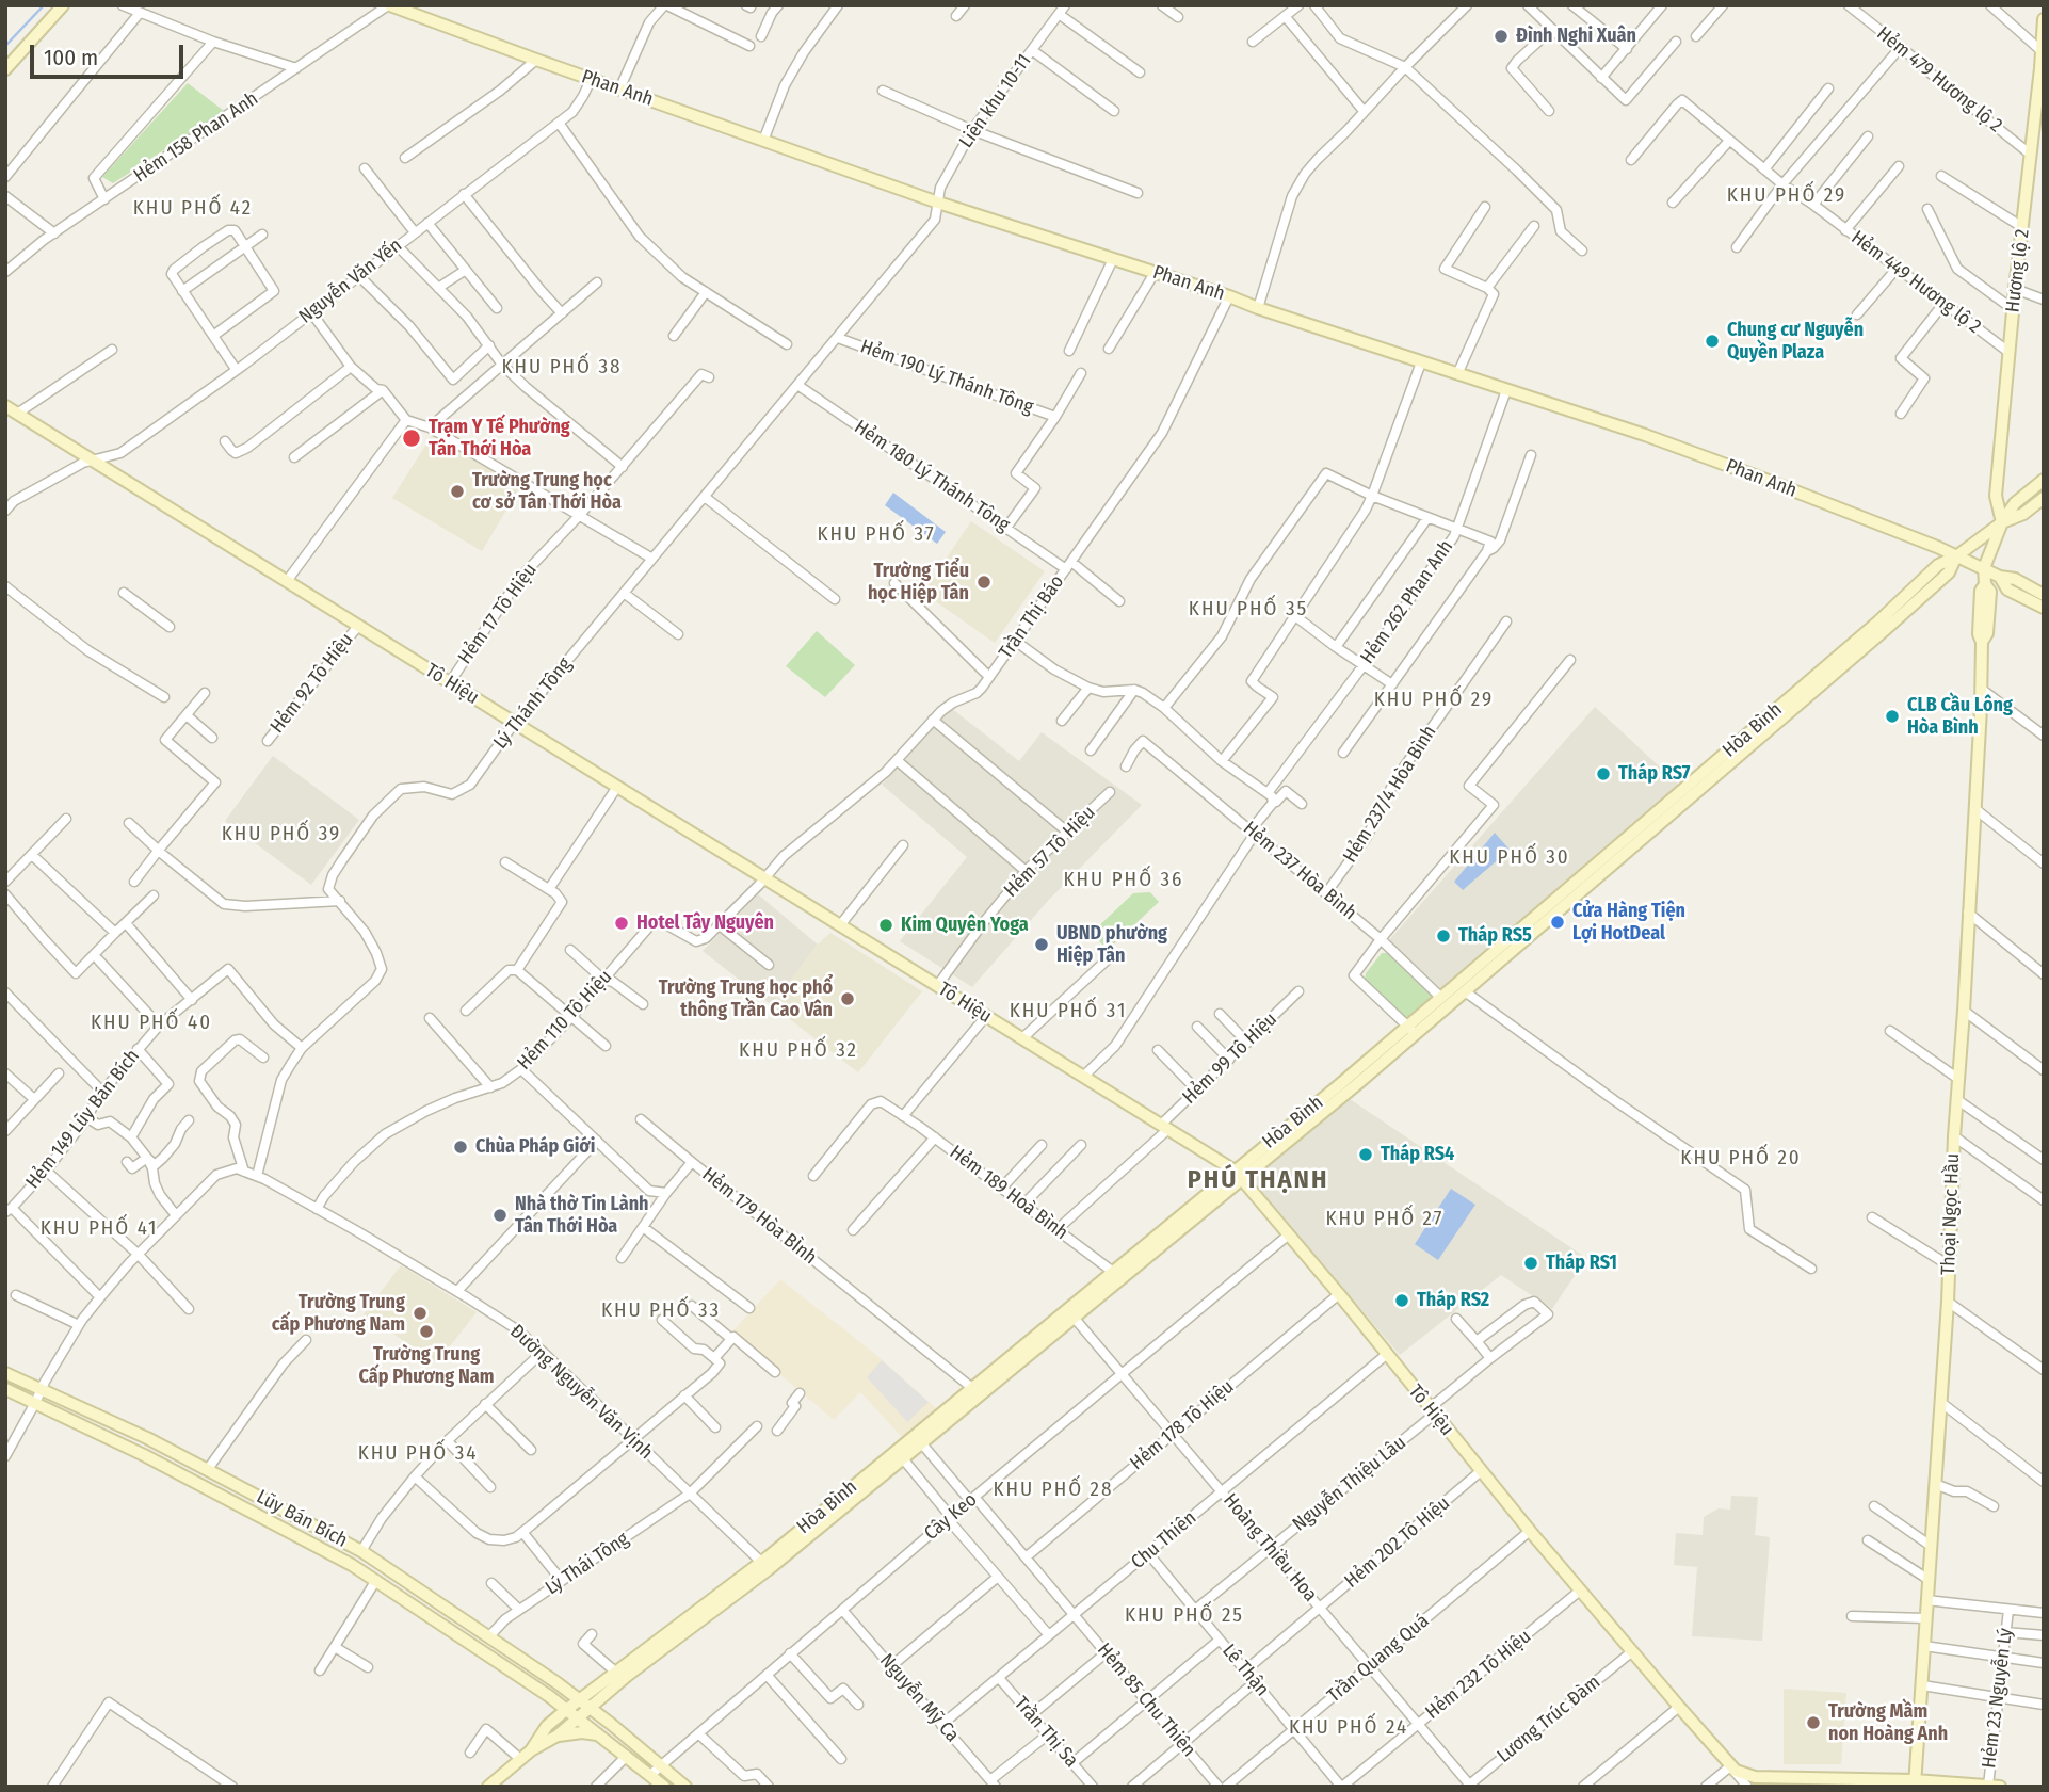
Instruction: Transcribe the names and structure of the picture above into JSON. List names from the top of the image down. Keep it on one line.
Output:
{"streets":{"main road":["Phan Anh","Hương lộ 2","Tô Hiệu","Hòa Bình","Thoại Ngọc Hầu","Lũy Bán Bích"],"street":["Hẻm 479 Hương lộ 2","Liên khu 10-11","Hẻm 158 Phan Anh","Nguyễn Văn Yến","Hẻm 449 Hương lộ 2","Hẻm 190 Lý Thánh Tông","Hẻm 180 Lý Thánh Tông","Hẻm 262 Phan Anh","Hẻm 17 Tô Hiệu","Trần Thị Báo","Hẻm 92 Tô Hiệu","Lý Thánh Tông","Hẻm 237/4 Hòa Bình","Hẻm 57 Tô Hiệu","Hẻm 237 Hòa Bình","Hẻm 110 Tô Hiệu","Hẻm 99 Tô Hiệu","Hẻm 149 Lũy Bán Bích","Hẻm 189 Hoà Bình","Hẻm 179 Hòa BÌnh","Đường Nguyễn Văn Vịnh","Hẻm 178 Tô Hiệu","Nguyễn Thiệu Lâu","Cây Keo","Chu Thiên","Hẻm 202 Tô Hiệu","Hoàng Thiều Hoa","Lý Thái Tông","Trần Quang Quá","Lê Thận","Hẻm 232 Tô Hiệu","Nguyễn Mỹ Ca","Hẻm 23 Nguyễn Lý","Hẻm 85 Chu Thiên","Lương Trúc Đàm","Trần Thị Sa"]},"crossings":[["Hẻm 479 Hương lộ 2","Hương lộ 2"],["Phan Anh","Liên khu 10-11"],["Phan Anh","Hẻm 158 Phan Anh"],["Phan Anh","Nguyễn Văn Yến"],["Phan Anh","Hẻm 262 Phan Anh"],["Phan Anh","Trần Thị Báo"],["Phan Anh","Lý Thánh Tông"],["Phan Anh","Hòa Bình"],["Phan Anh","Thoại Ngọc Hầu"],["Liên khu 10-11","Lý Thánh Tông"],["Hương lộ 2","Hẻm 449 Hương lộ 2"],["Hương lộ 2","Hòa Bình"],["Hương lộ 2","Thoại Ngọc Hầu"],["Nguyễn Văn Yến","Tô Hiệu"],["Hẻm 190 Lý Thánh Tông","Lý Thánh Tông"],["Hẻm 180 Lý Thánh Tông","Trần Thị Báo"],["Hẻm 180 Lý Thánh Tông","Lý Thánh Tông"],["Hẻm 17 Tô Hiệu","Tô Hiệu"],["Trần Thị Báo","Tô Hiệu"],["Trần Thị Báo","Hẻm 110 Tô Hiệu"],["Hẻm 92 Tô Hiệu","Tô Hiệu"],["Tô Hiệu","Lý Thánh Tông"],["Tô Hiệu","Hòa Bình"],["Tô Hiệu","Hẻm 57 Tô Hiệu"],["Tô Hiệu","Hẻm 110 Tô Hiệu"],["Tô Hiệu","Hẻm 99 Tô Hiệu"],["Tô Hiệu","Hẻm 178 Tô Hiệu"],["Tô Hiệu","Nguyễn Thiệu Lâu"],["Tô Hiệu","Cây Keo"],["Tô Hiệu","Chu Thiên"],["Tô Hiệu","Hẻm 202 Tô Hiệu"],["Tô Hiệu","Trần Quang Quá"],["Tô Hiệu","Hẻm 232 Tô Hiệu"],["Tô Hiệu","Lương Trúc Đàm"],["Hòa Bình","Hẻm 237 Hòa Bình"],["Hòa Bình","Hẻm 189 Hoà Bình"],["Hòa Bình","Thoại Ngọc Hầu"],["Hòa Bình","Hẻm 179 Hòa BÌnh"],["Hòa Bình","Đường Nguyễn Văn Vịnh"],["Hòa Bình","Lũy Bán Bích"],["Hòa Bình","Hoàng Thiều Hoa"],["Hòa Bình","Hẻm 85 Chu Thiên"],["Hẻm 237/4 Hòa Bình","Hẻm 237 Hòa Bình"],["Hẻm 110 Tô Hiệu","Đường Nguyễn Văn Vịnh"],["Hẻm 99 Tô Hiệu","Hẻm 189 Hoà Bình"],["Đường Nguyễn Văn Vịnh","Lý Thái Tông"],["Hẻm 178 Tô Hiệu","Hoàng Thiều Hoa"],["Hẻm 178 Tô Hiệu","Hẻm 85 Chu Thiên"],["Nguyễn Thiệu Lâu","Hoàng Thiều Hoa"],["Nguyễn Thiệu Lâu","Lê Thận"],["Cây Keo","Hoàng Thiều Hoa"],["Cây Keo","Nguyễn Mỹ Ca"],["Cây Keo","Hẻm 85 Chu Thiên"],["Lũy Bán Bích","Lý Thái Tông"],["Chu Thiên","Hoàng Thiều Hoa"],["Chu Thiên","Lê Thận"],["Chu Thiên","Nguyễn Mỹ Ca"],["Chu Thiên","Hẻm 85 Chu Thiên"],["Chu Thiên","Trần Thị Sa"],["Hẻm 202 Tô Hiệu","Hoàng Thiều Hoa"],["Hẻm 202 Tô Hiệu","Lê Thận"],["Hoàng Thiều Hoa","Trần Quang Quá"],["Hoàng Thiều Hoa","Hẻm 232 Tô Hiệu"],["Hoàng Thiều Hoa","Lương Trúc Đàm"],["Trần Quang Quá","Lê Thận"],["Lê Thận","Hẻm 232 Tô Hiệu"]],"districts":["KHU PHỐ 29","KHU PHỐ 42","KHU PHỐ 38","KHU PHỐ 37","KHU PHỐ 35","KHU PHỐ 29","KHU PHỐ 39","KHU PHỐ 30","KHU PHỐ 36","KHU PHỐ 31","KHU PHỐ 40","KHU PHỐ 32","KHU PHỐ 20","PHÚ THẠNH","KHU PHỐ 27","KHU PHỐ 41","KHU PHỐ 33","KHU PHỐ 34","KHU PHỐ 28","KHU PHỐ 25","KHU PHỐ 24"],"places":["Đình Nghi Xuân","Chung cư Nguyễn Quyền Plaza","Trạm Y Tế Phường Tân Thới Hòa","Trường Trung học cơ sở Tân Thới Hòa","Trường Tiểu học Hiệp Tân","CLB Cầu Lông Hòa Bình","Tháp RS7","Cửa Hàng Tiện Lợi HotDeal","Hotel Tây Nguyên","Kim Quyên Yoga","Tháp RS5","UBND phường Hiệp Tân","Trường Trung học phổ thông Trần Cao Vân","Chùa Pháp Giới","Tháp RS4","Nhà thờ Tin Lành Tân Thới Hòa","Tháp RS1","Tháp RS2","Trường Trung cấp Phương Nam","Trường Trung Cấp Phương Nam","Trường Mầm non Hoàng Anh"],"scale_bar":"100 m"}
